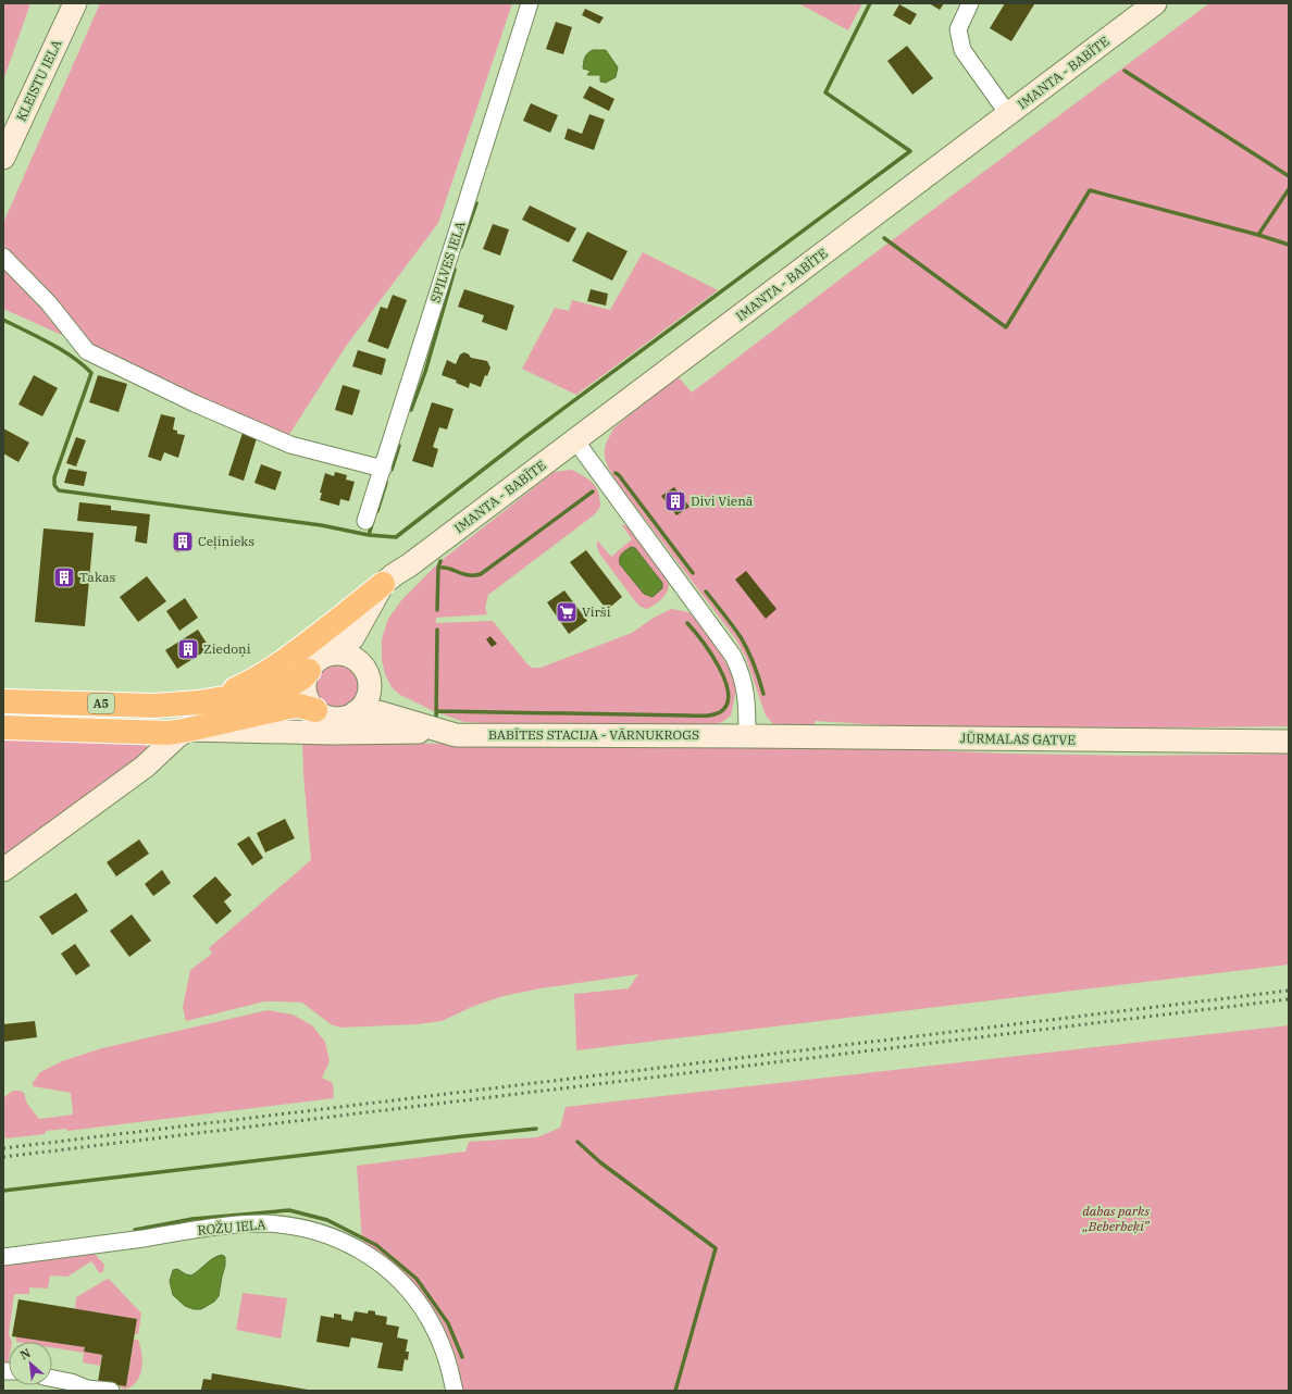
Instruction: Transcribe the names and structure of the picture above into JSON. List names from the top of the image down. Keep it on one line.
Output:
{"streets":{"highway":["A5"],"main road":["IMANTA - BABĪTE","KLEISTU IELA","BABĪTES STACIJA - VĀRNUKROGS","JŪRMALAS GATVE"],"street":["SPILVES IELA","ROŽU IELA"]},"crossings":[["IMANTA - BABĪTE","A5"],["IMANTA - BABĪTE","BABĪTES STACIJA - VĀRNUKROGS"],["A5","BABĪTES STACIJA - VĀRNUKROGS"],["BABĪTES STACIJA - VĀRNUKROGS","JŪRMALAS GATVE"]],"parks":["dabas parks „Beberbeķi”"],"places":{"building":["Divi Vienā","Ceļinieks","Takas","Ziedoņi"],"supermarket":["Virši"]},"north":"top left"}
